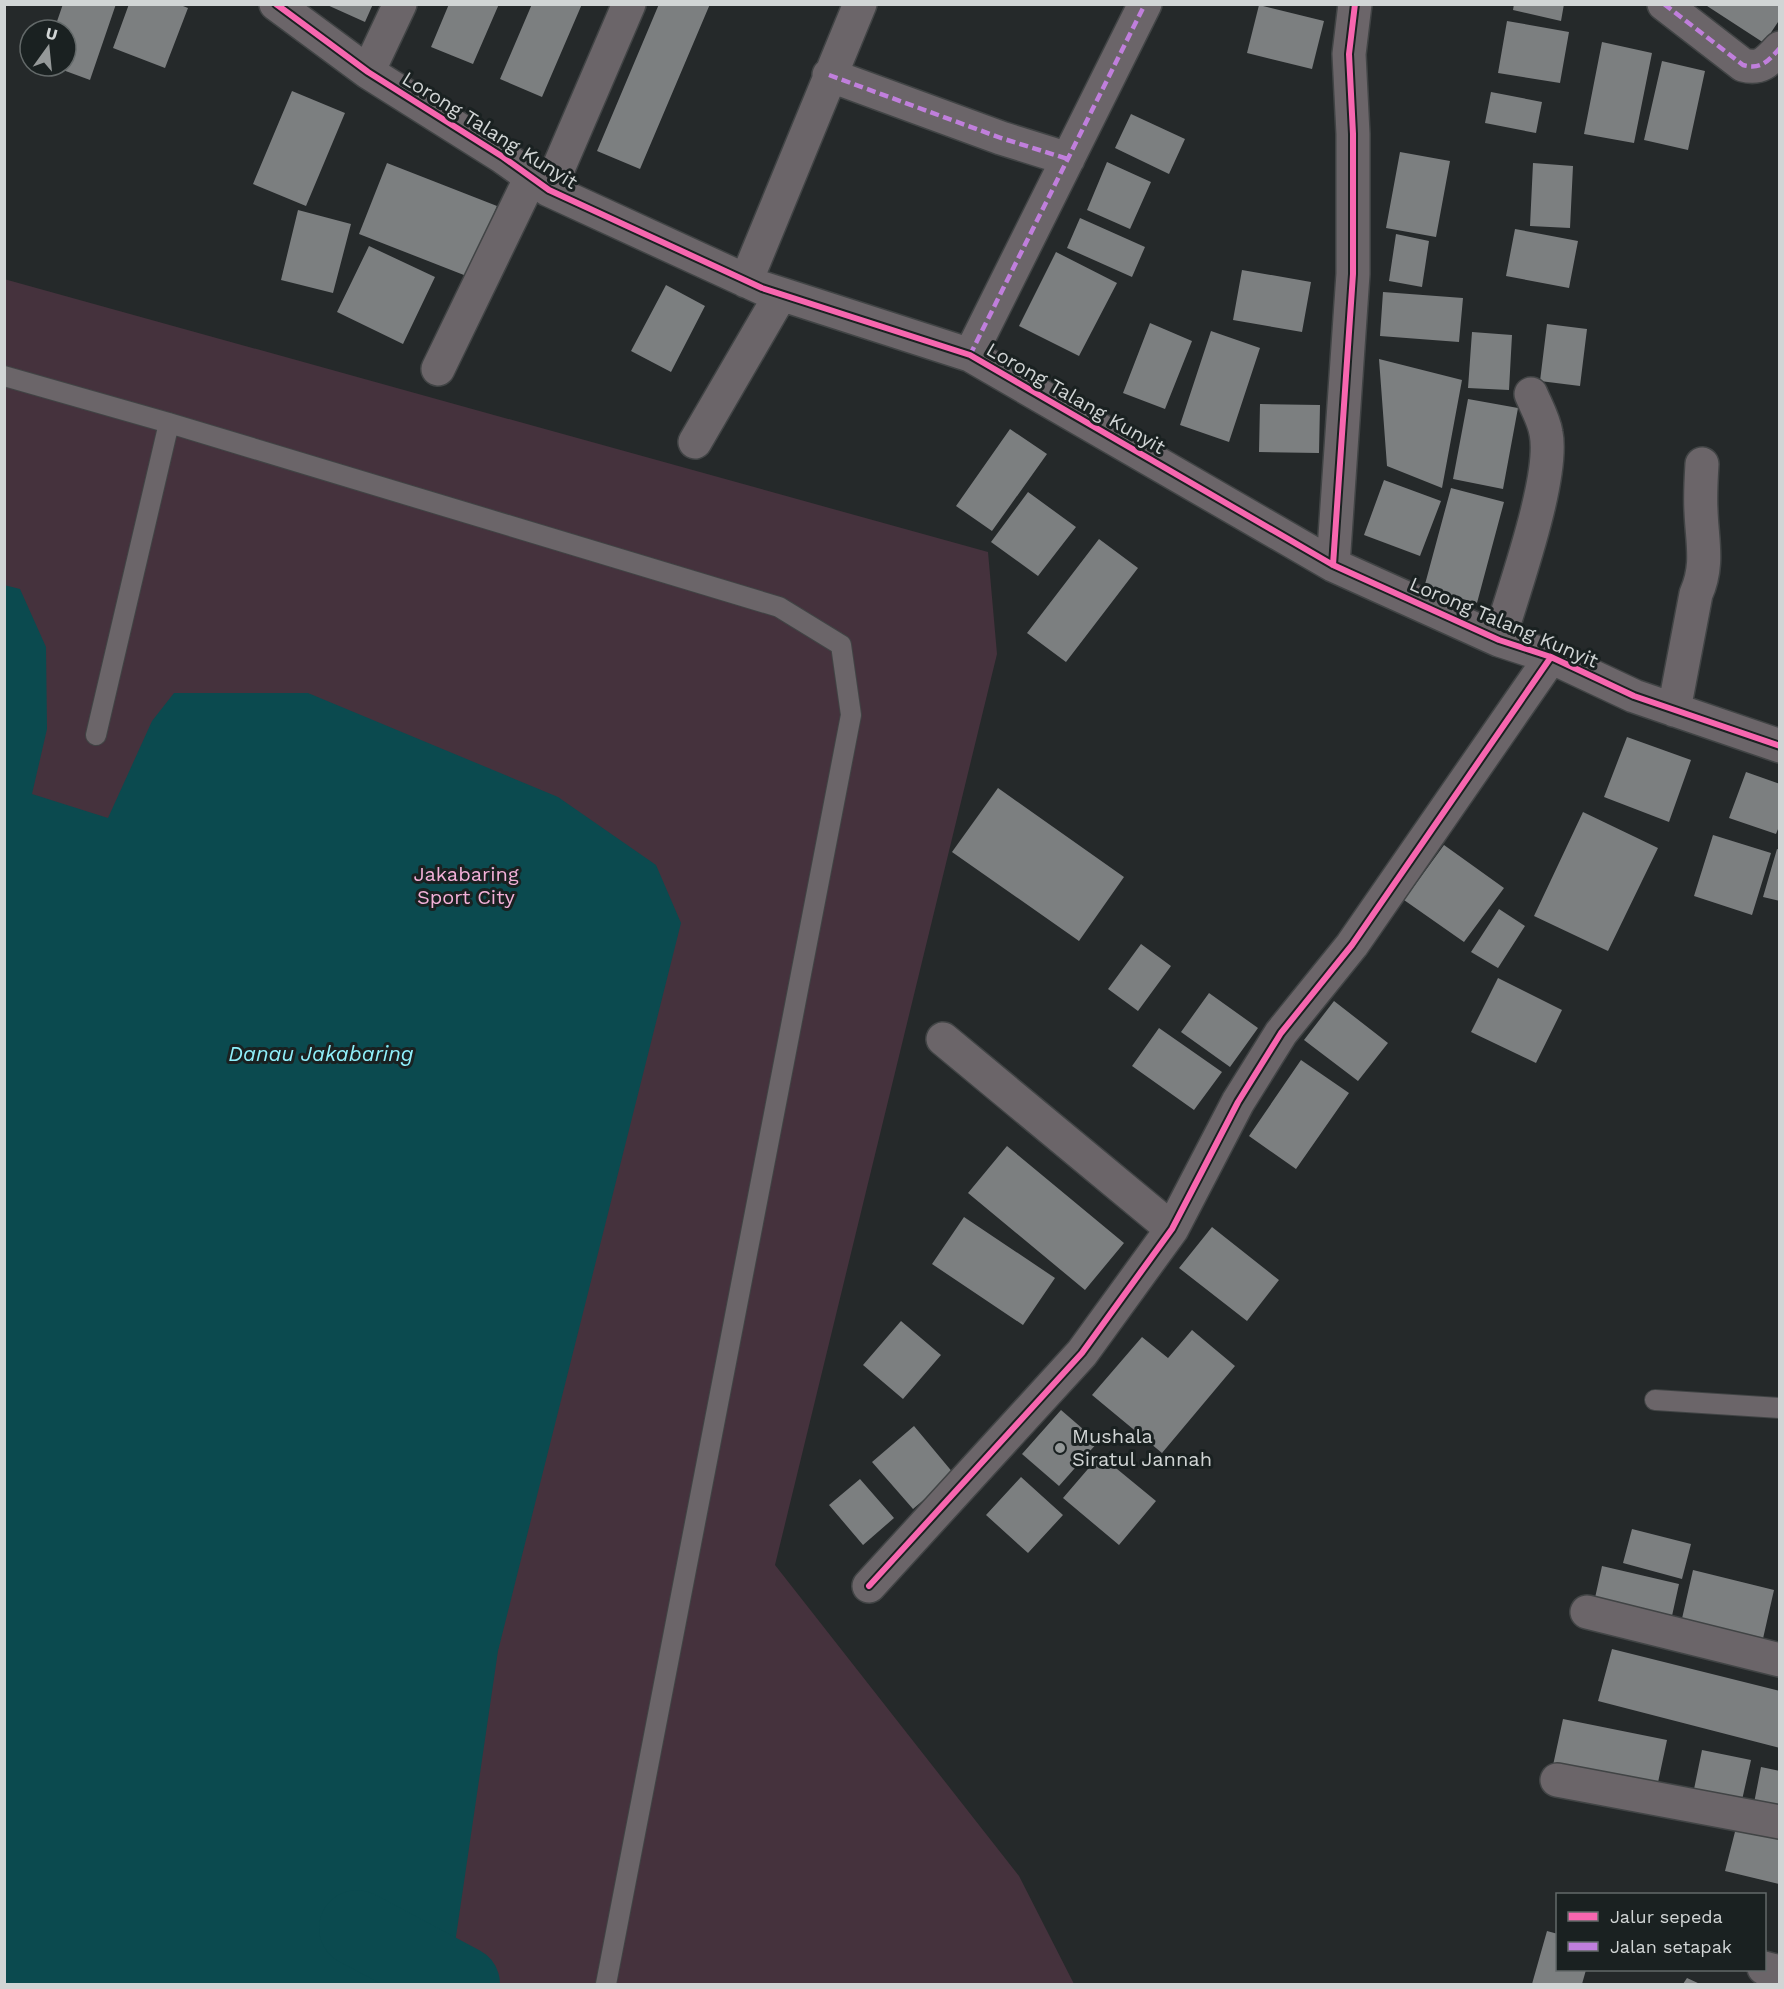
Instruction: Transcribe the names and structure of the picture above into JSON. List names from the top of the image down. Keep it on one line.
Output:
{"streets":{"street":["Lorong Talang Kunyit"]},"water":["Danau Jakabaring"],"parks":["Jakabaring Sport City"],"places":["Mushala Siratul Jannah"],"legend":["Jalur sepeda","Jalan setapak"],"north":"top"}
